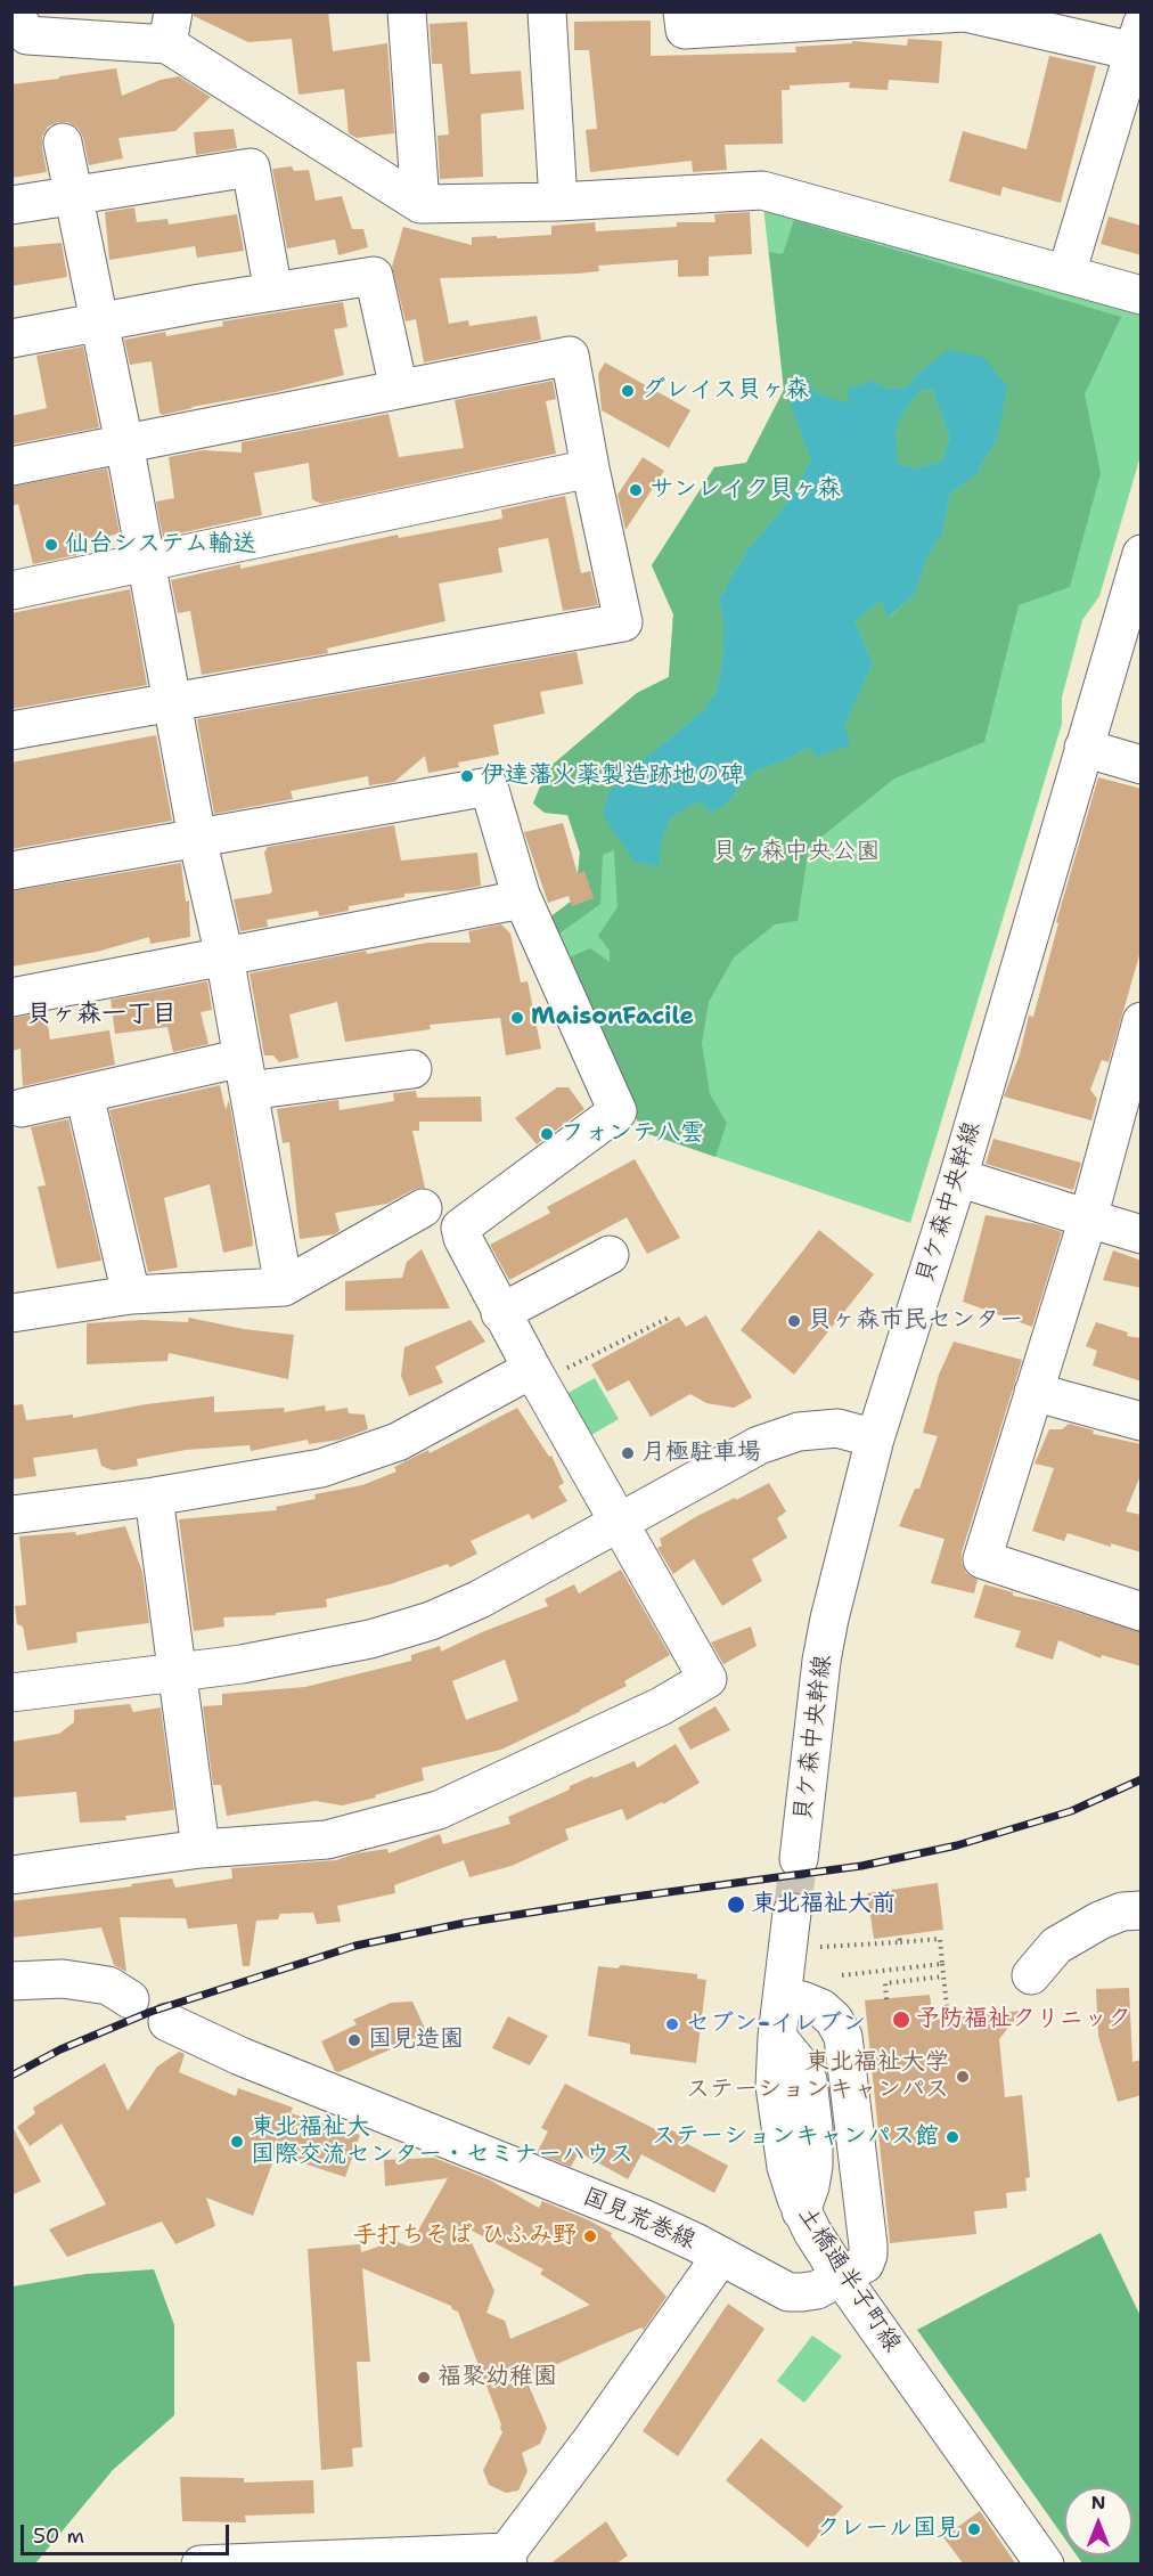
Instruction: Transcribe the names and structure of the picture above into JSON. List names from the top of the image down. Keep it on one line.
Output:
{"streets":{"street":["貝ケ森中央幹線","国見荒巻線","土橋通半子町線"]},"crossings":[["国見荒巻線","土橋通半子町線"]],"districts":["貝ヶ森一丁目"],"parks":["貝ヶ森中央公園"],"places":["グレイス貝ヶ森","サンレイク貝ヶ森","仙台システム輸送","伊達藩火薬製造跡地の碑","MaisonFacile","フォンテ八雲","貝ヶ森市民センター","月極駐車場","東北福祉大前","予防福祉クリニック","セブン-イレブン","国見造園","東北福祉大学 ステーションキャンパス","ステーションキャンパス館","東北福祉大 国際交流センター・セミナーハウス","手打ちそば ひふみ野","福聚幼稚園","クレール国見"],"scale_bar":"50 m","north":"top"}
